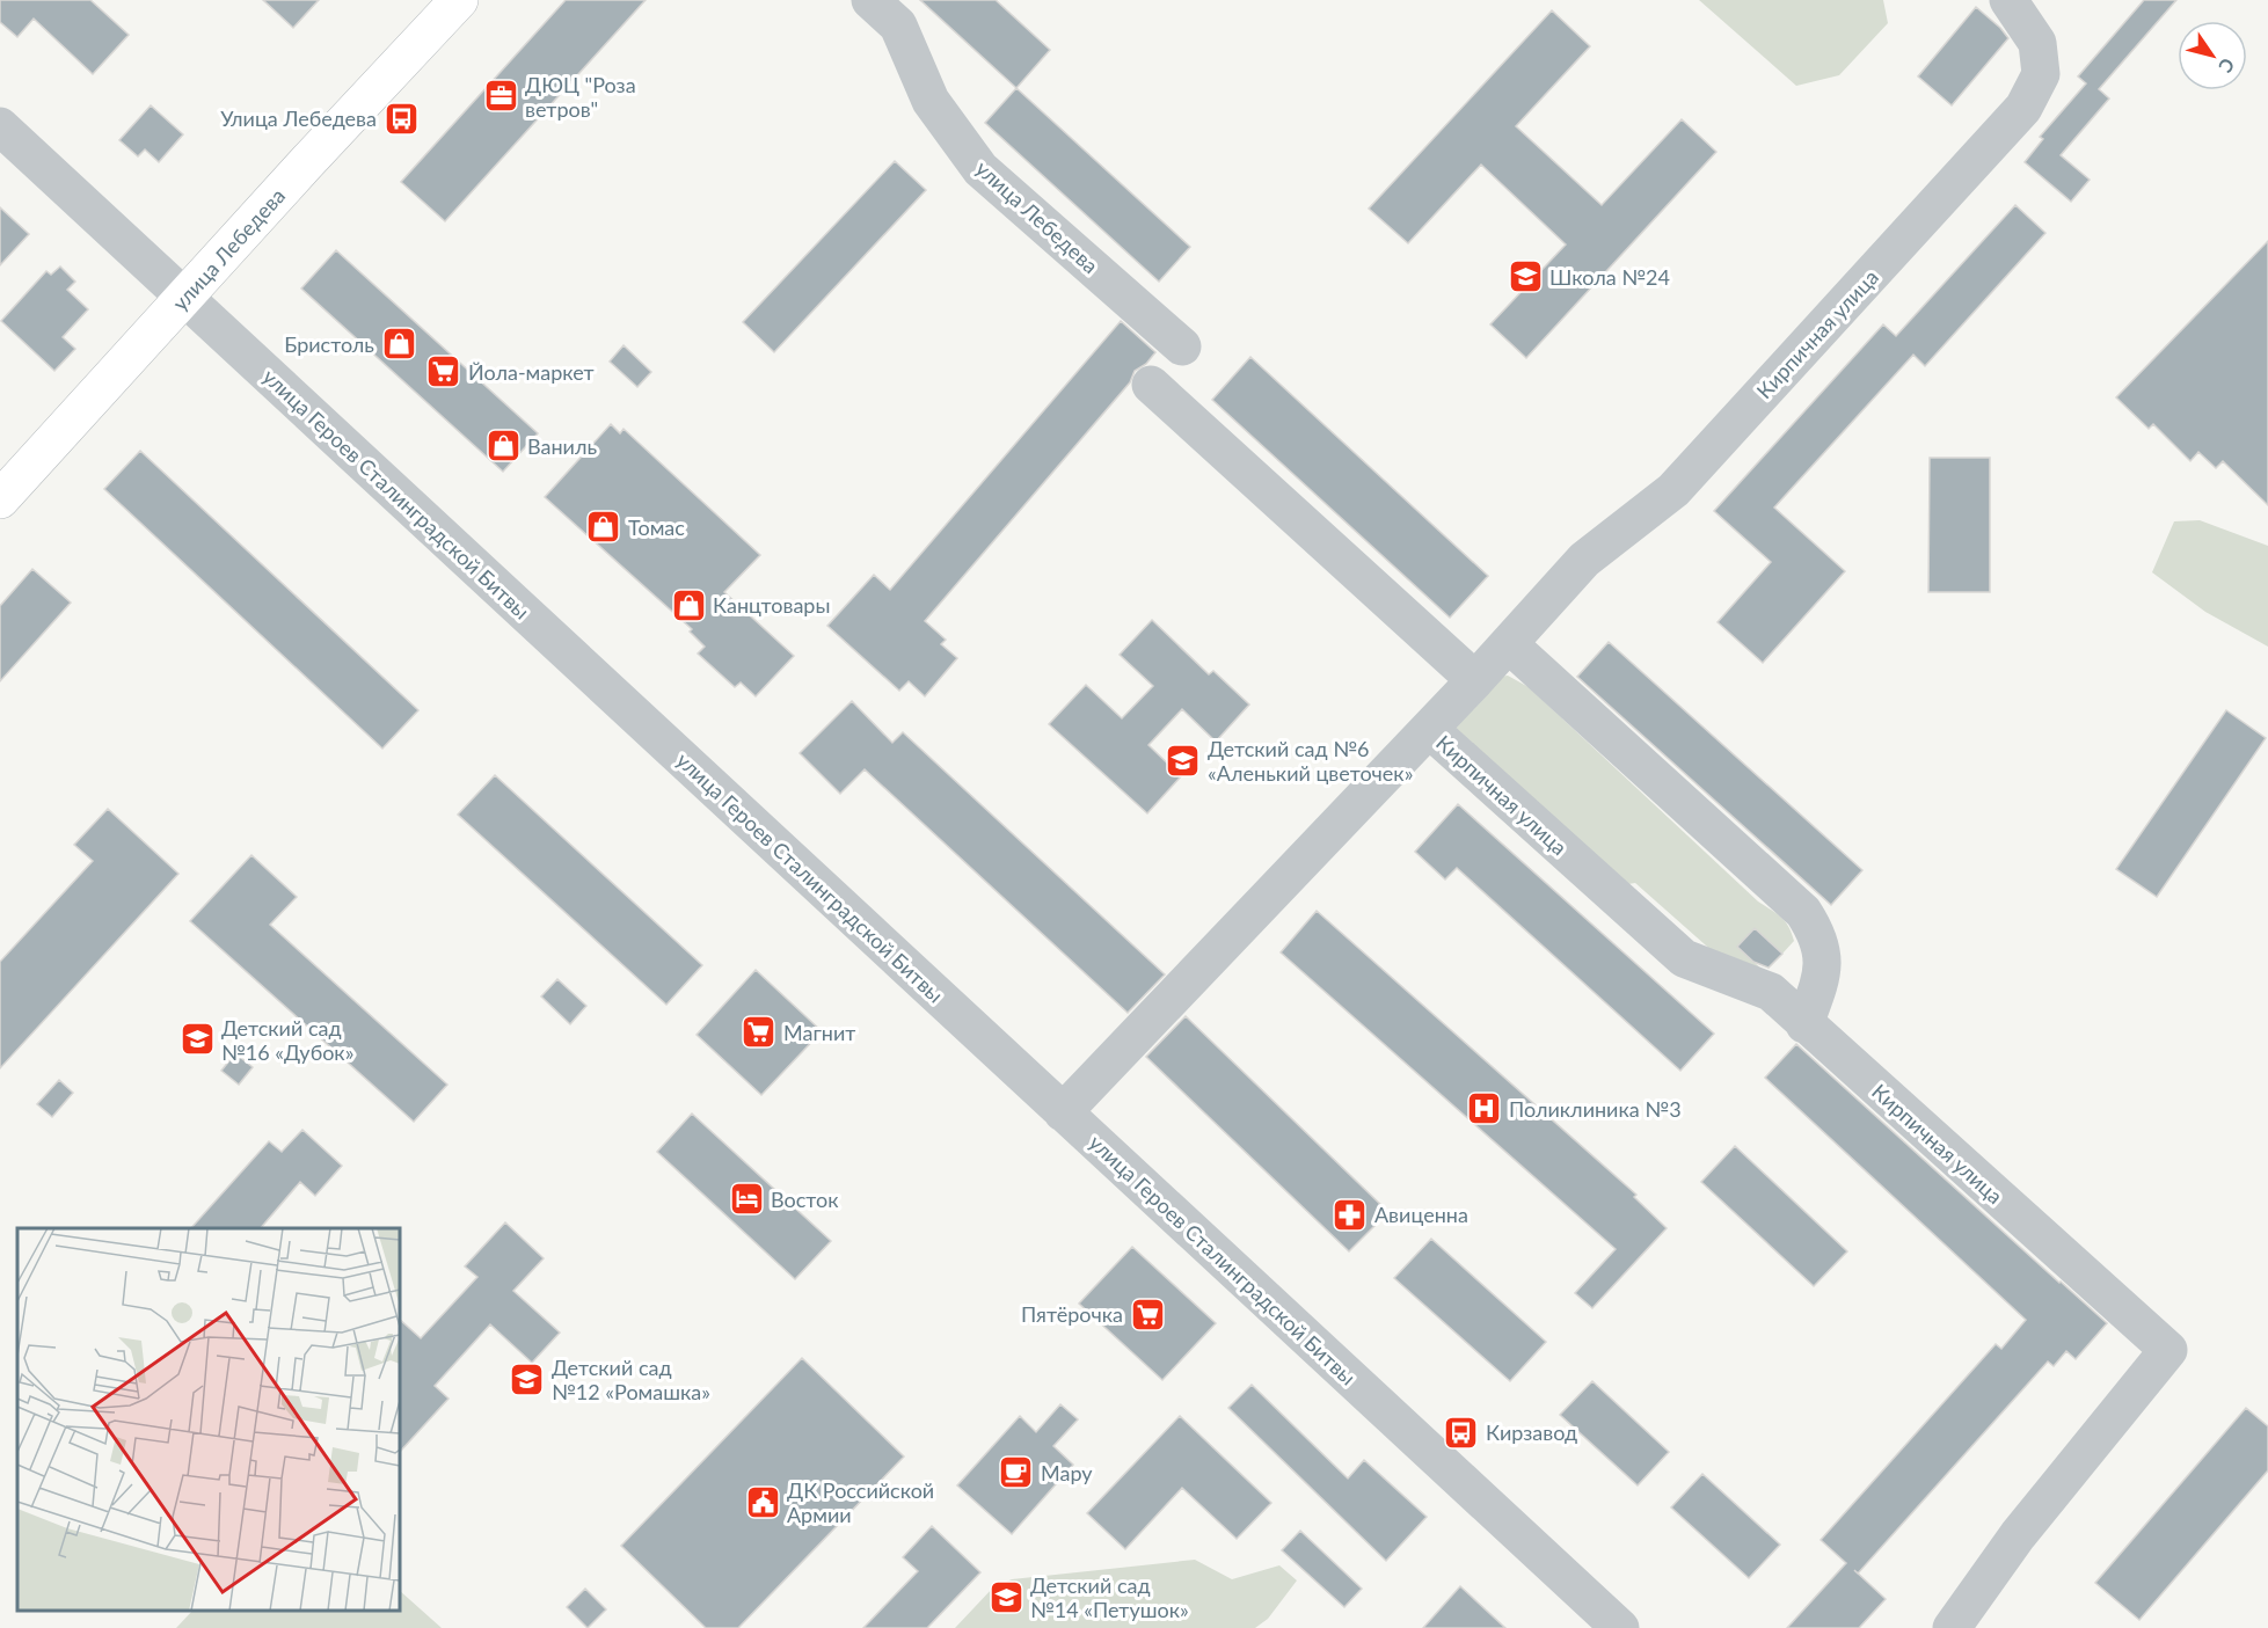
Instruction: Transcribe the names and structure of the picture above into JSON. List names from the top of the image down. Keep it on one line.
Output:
{"streets":{"main road":["улица Лебедева"],"street":["Кирпичная улица","улица Героев Сталинградской Битвы"]},"crossings":[["улица Лебедева","улица Героев Сталинградской Битвы"],["Кирпичная улица","улица Героев Сталинградской Битвы"]],"places":{"office":["ДЮЦ \"Роза ветров\""],"bus stop":["Улица Лебедева","Кирзавод"],"school or university":["Школа №24","Детский сад №6 «Аленький цветочек»","Детский сад №16 «Дубок»","Детский сад №12 «Ромашка»","Детский сад №14 «Петушок»"],"shop":["Бристоль","Ваниль","Томас","Канцтовары"],"supermarket":["Йола-маркет","Магнит","Пятёрочка"],"hospital":["Поликлиника №3"],"hotel":["Восток"],"pharmacy":["Авиценна"],"cafe":["Мару"],"public building":["ДК Российской Армии"]},"north":"bottom right"}
